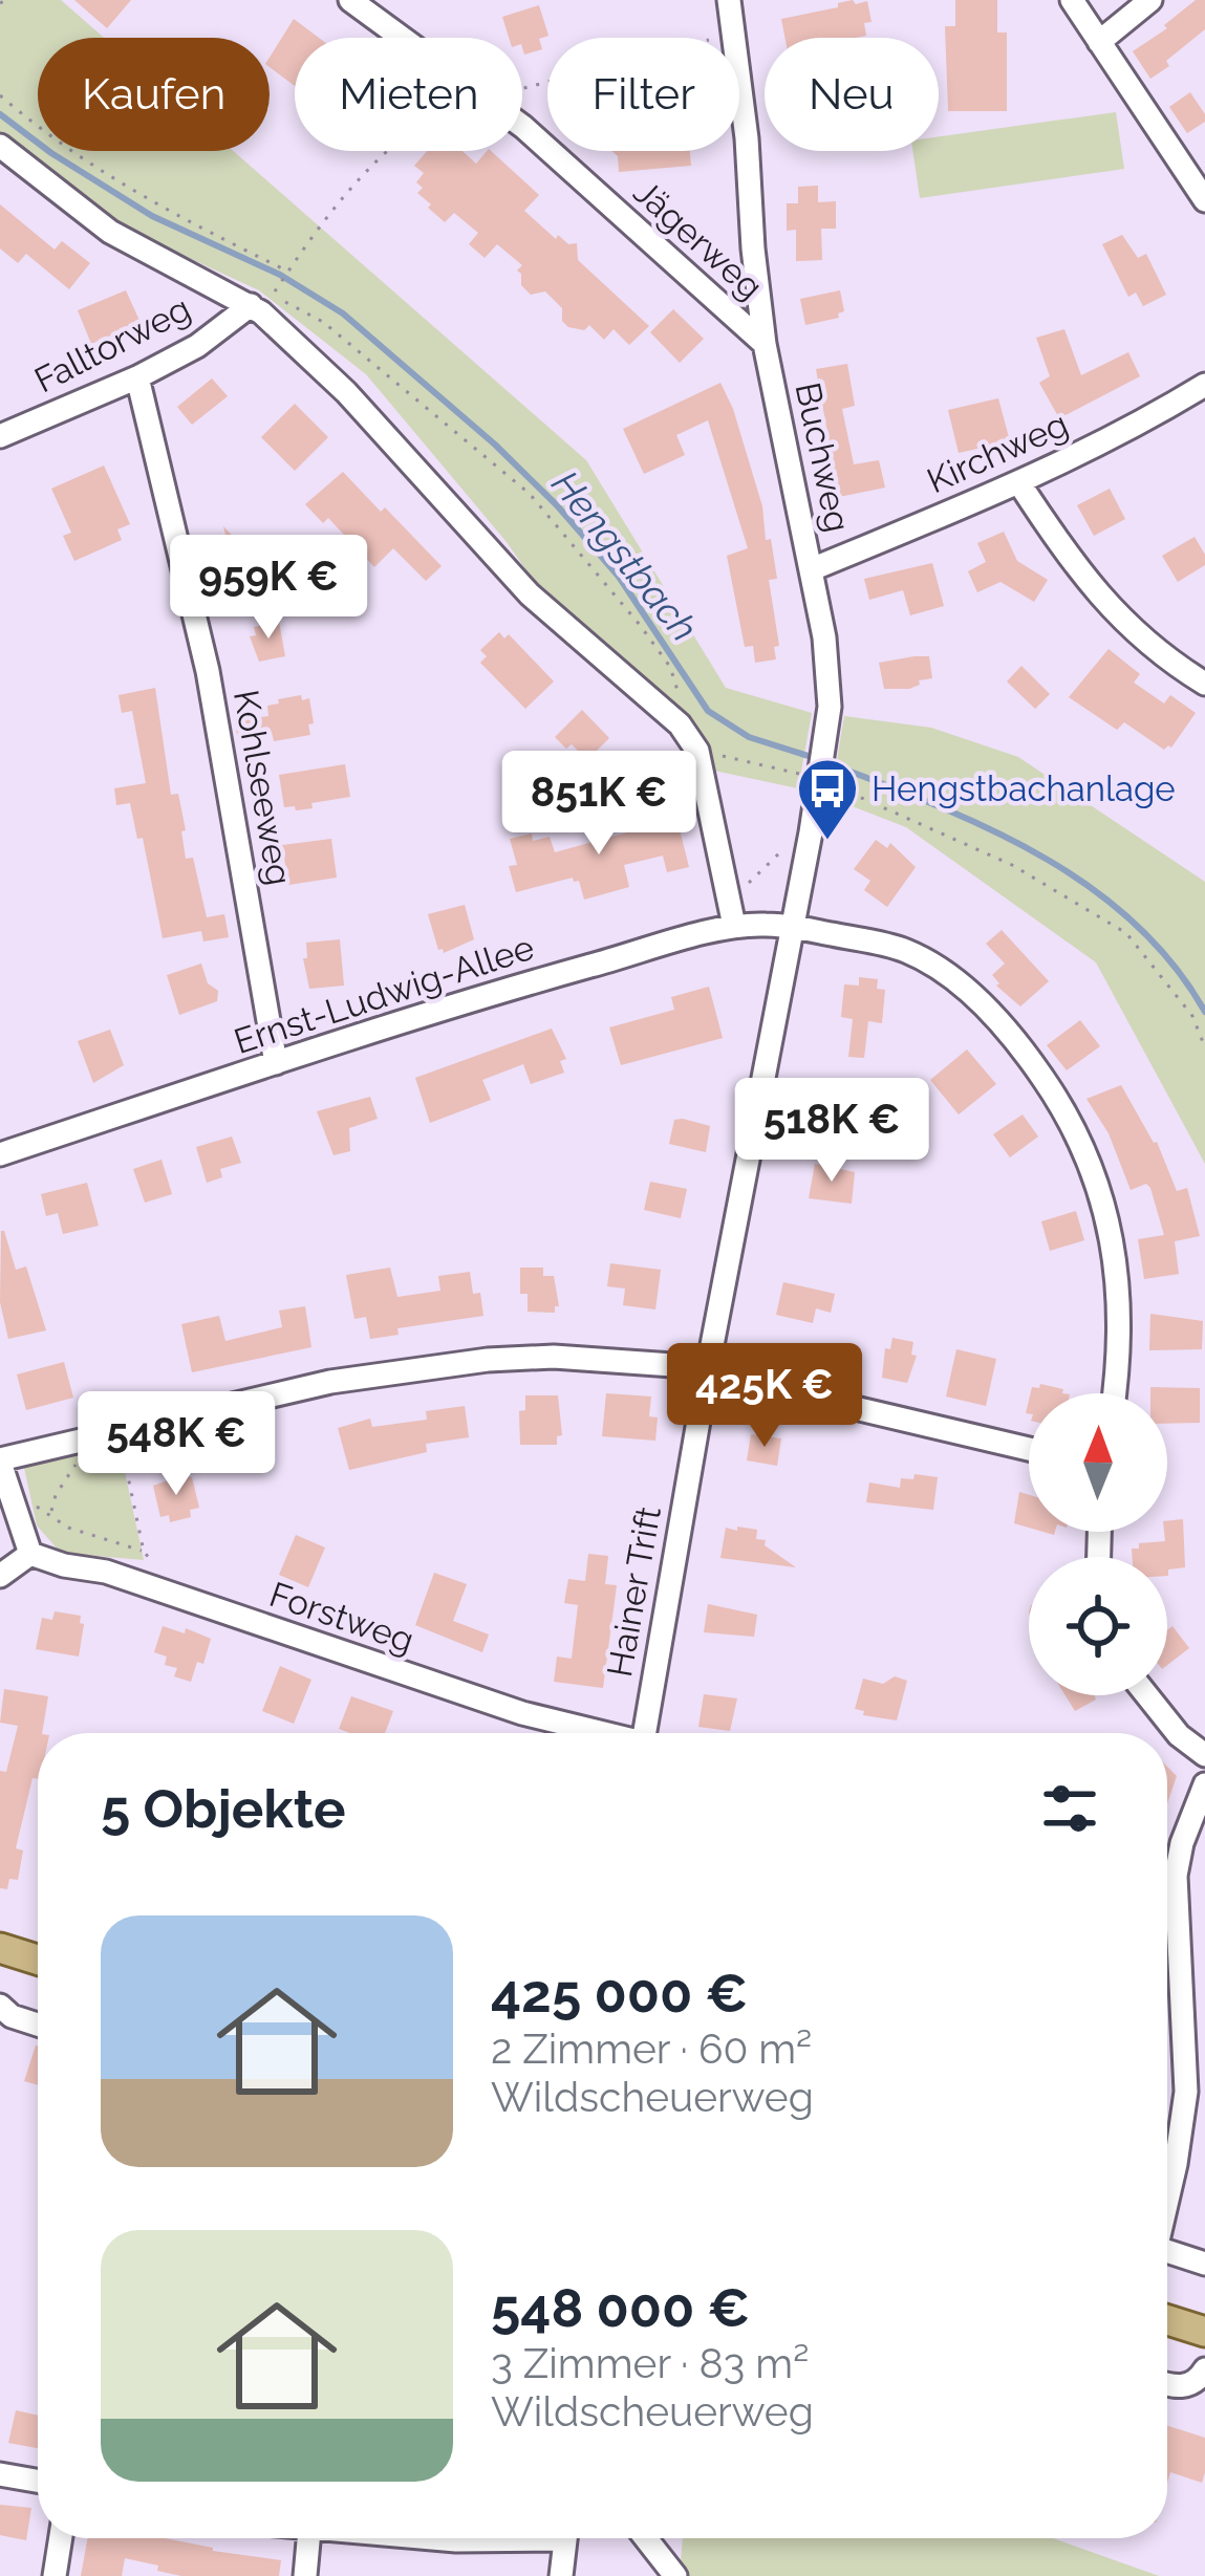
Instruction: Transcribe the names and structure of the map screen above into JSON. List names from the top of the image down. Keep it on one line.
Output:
{"streets":{"street":["Jägerweg","Falltorweg","Kirchweg","Buchweg","Kohlseeweg","Ernst-Ludwig-Allee","Hainer Trift","Forstweg"]},"crossings":[["Jägerweg","Buchweg"],["Falltorweg","Kohlseeweg"],["Kirchweg","Buchweg"],["Buchweg","Ernst-Ludwig-Allee"],["Buchweg","Hainer Trift"],["Kohlseeweg","Ernst-Ludwig-Allee"],["Ernst-Ludwig-Allee","Hainer Trift"]],"water":["Hengstbach"],"places":{"bus stop":["Hengstbachanlage"]},"north":"top","page":{"chip":["Kaufen","Mieten","Filter","Neu"],"price":["959K €","851K €","518K €","425K €","548K €"],"heading":"5 Objekte","list":[{"name":"425 000 €","note":"2 Zimmer · 60 m² · Wildscheuerweg"},{"name":"548 000 €","note":"3 Zimmer · 83 m² · Wildscheuerweg"}]}}
